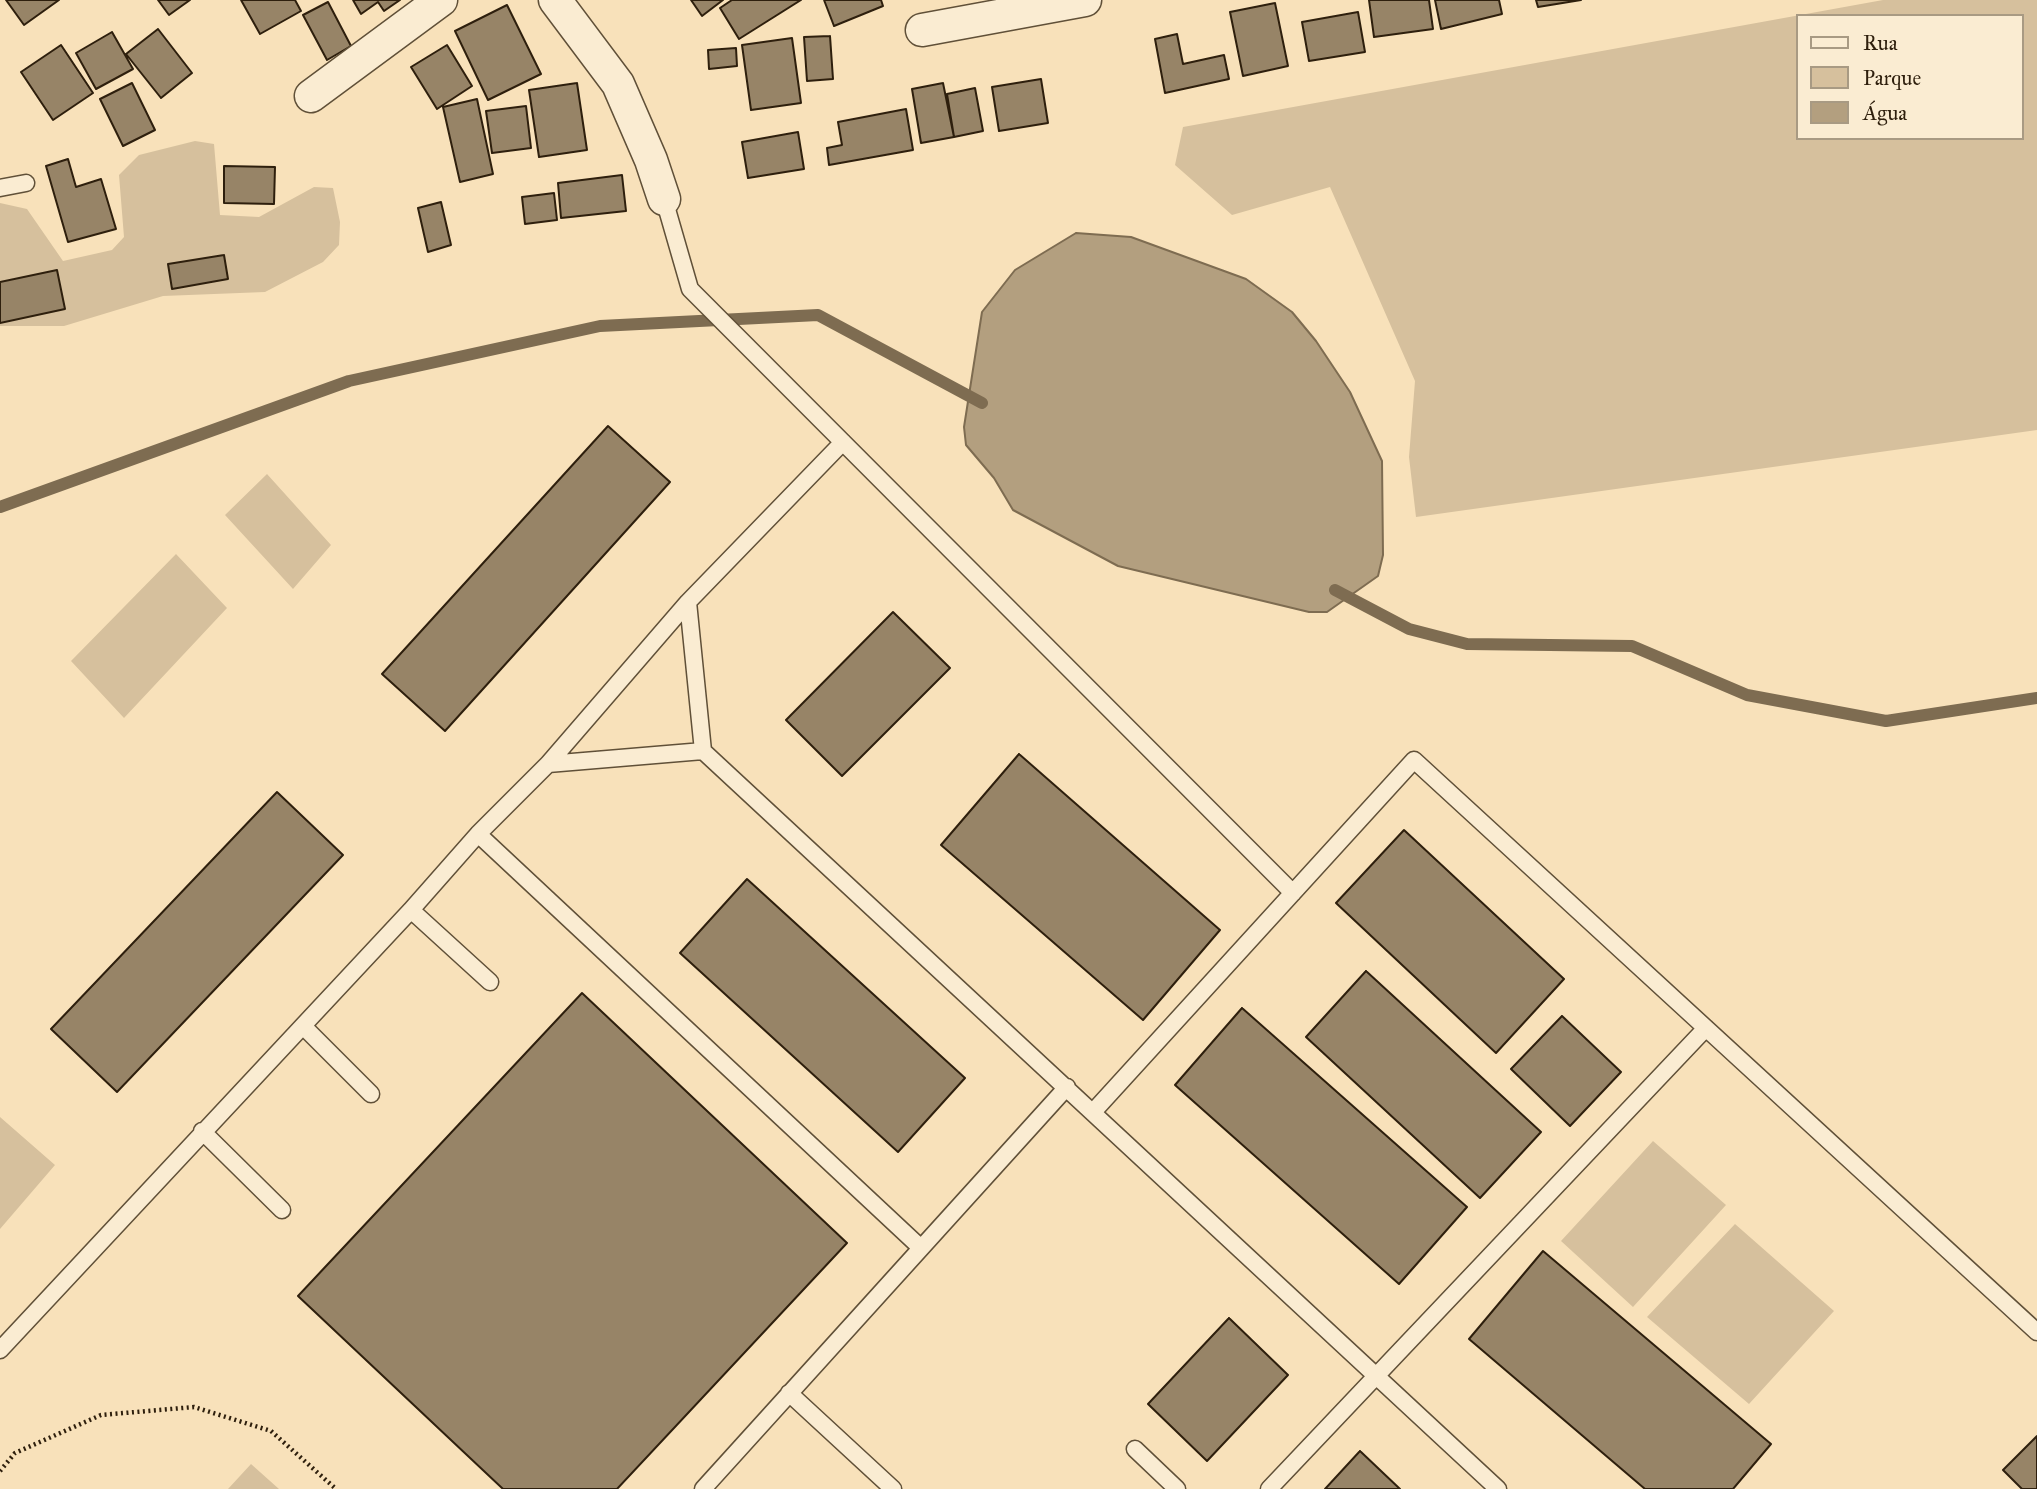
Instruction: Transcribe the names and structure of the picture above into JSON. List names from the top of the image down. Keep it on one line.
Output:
{"legend":["Rua","Parque","Água"]}
